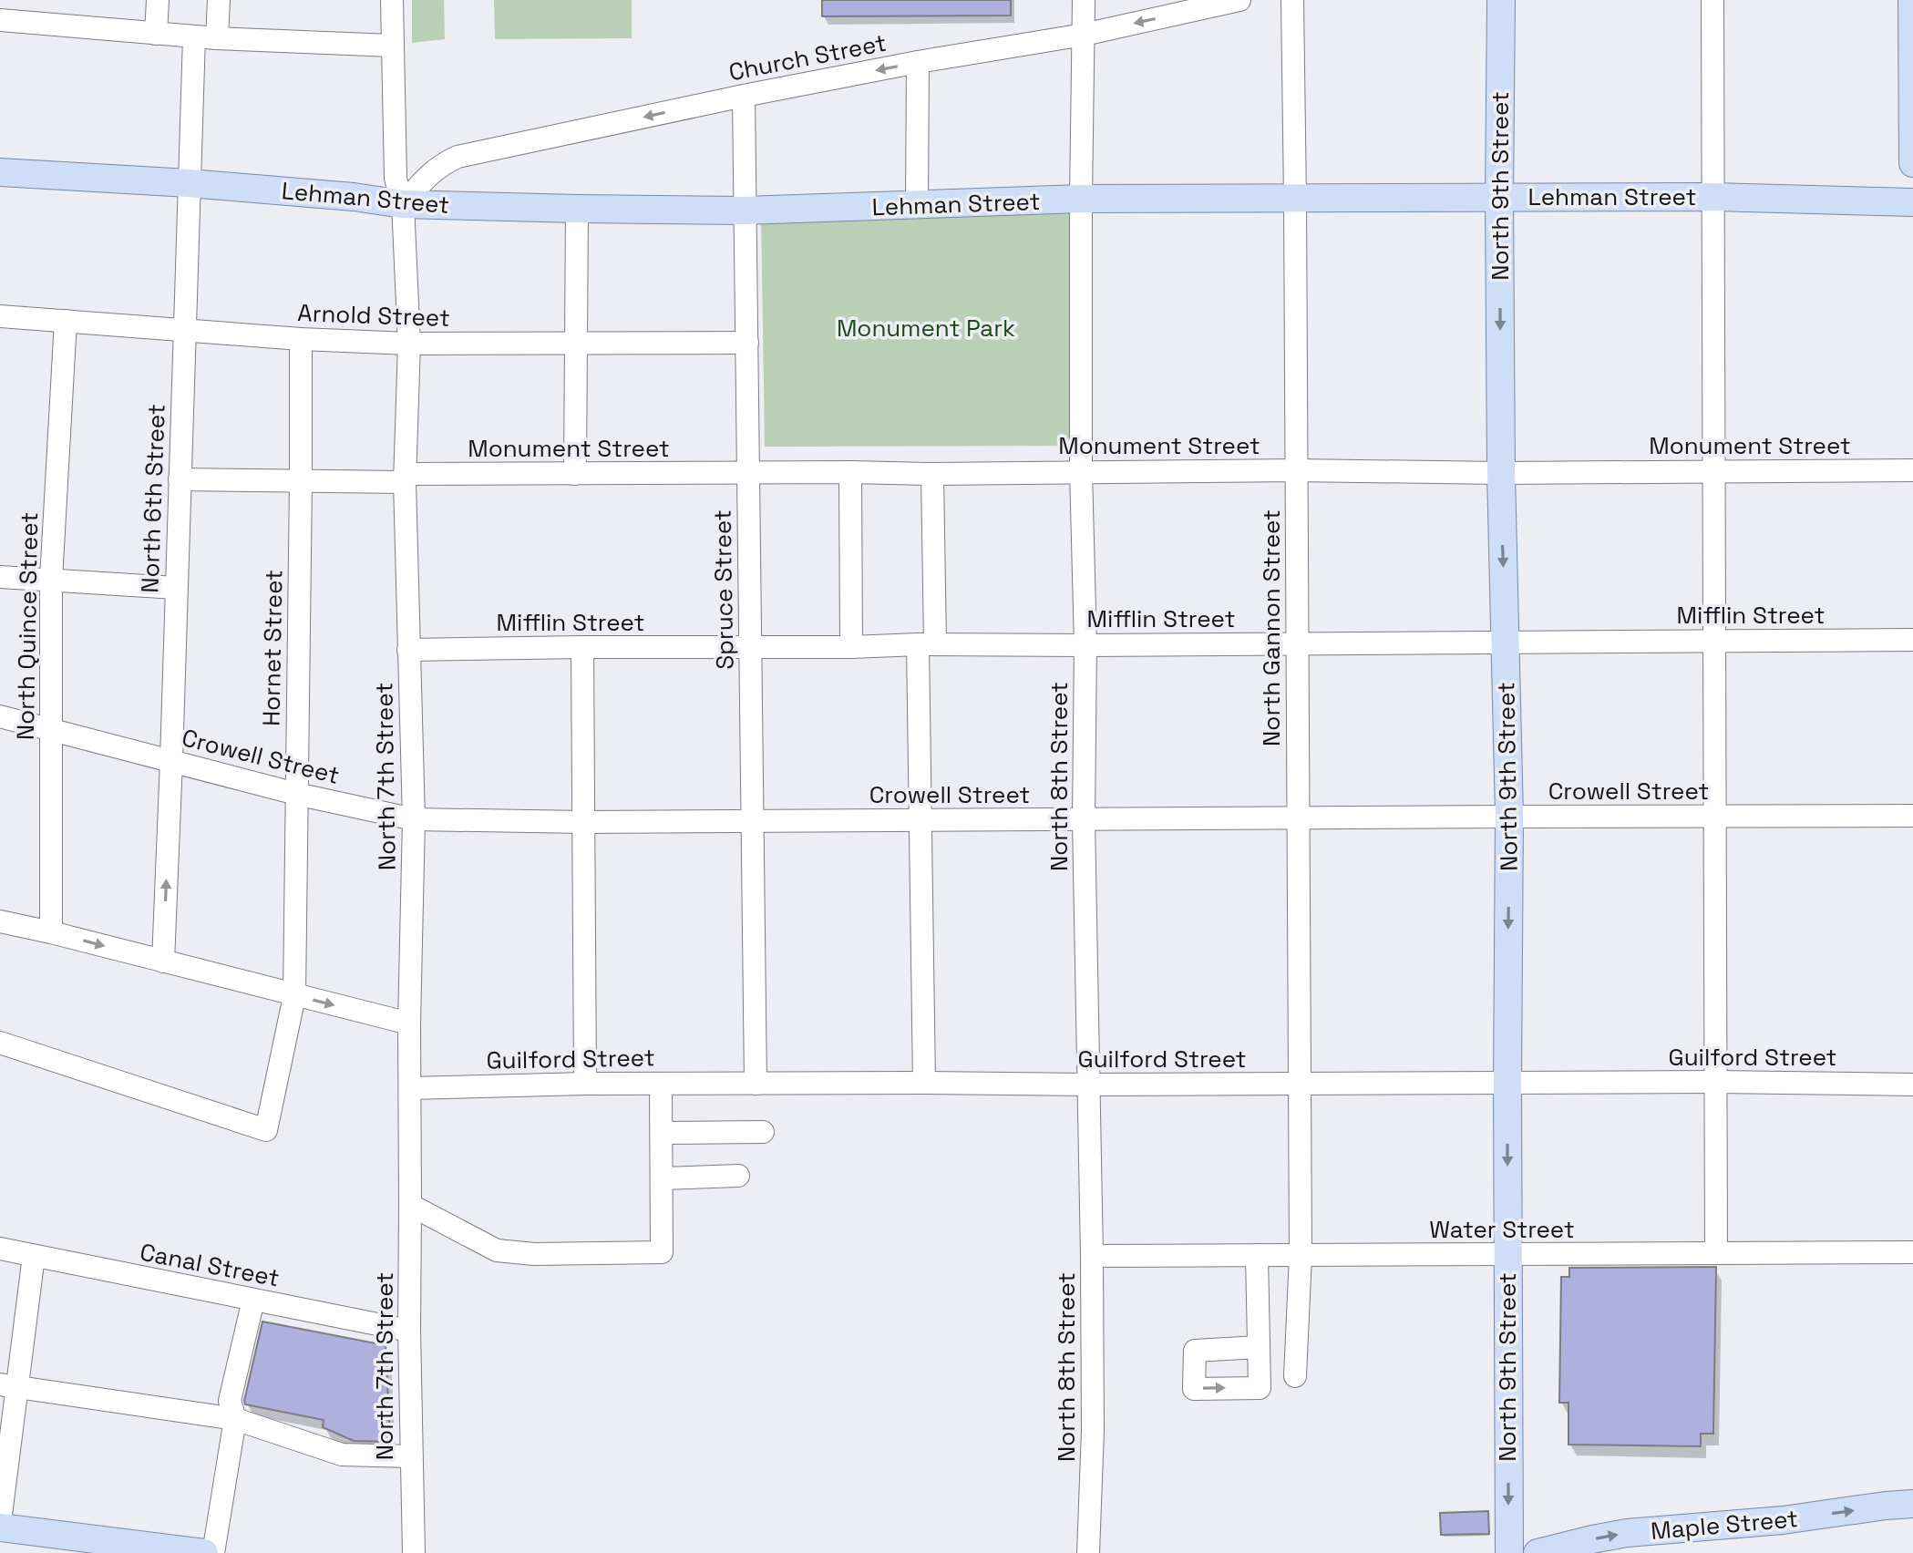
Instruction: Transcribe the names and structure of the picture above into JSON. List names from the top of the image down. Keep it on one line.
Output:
{"streets":{"main road":["North 9th Street","Lehman Street","Maple Street"],"street":["Church Street","Arnold Street","Monument Street","North 6th Street","Spruce Street","Mifflin Street","North Quince Street","North Gannon Street","Hornet Street","Crowell Street","North 7th Street","North 8th Street","Guilford Street","Water Street","Canal Street"]},"crossings":[["Church Street","Lehman Street"],["Church Street","Spruce Street"],["Church Street","North 7th Street"],["Church Street","North 8th Street"],["North 9th Street","Lehman Street"],["North 9th Street","Monument Street"],["North 9th Street","Mifflin Street"],["North 9th Street","Crowell Street"],["North 9th Street","Guilford Street"],["North 9th Street","Water Street"],["Lehman Street","North 6th Street"],["Lehman Street","Spruce Street"],["Lehman Street","North Gannon Street"],["Lehman Street","North 7th Street"],["Lehman Street","North 8th Street"],["Arnold Street","North 6th Street"],["Arnold Street","Spruce Street"],["Arnold Street","North Quince Street"],["Arnold Street","Hornet Street"],["Arnold Street","North 7th Street"],["Monument Street","North 6th Street"],["Monument Street","Spruce Street"],["Monument Street","North Gannon Street"],["Monument Street","Hornet Street"],["Monument Street","North 7th Street"],["Monument Street","North 8th Street"],["North 6th Street","Crowell Street"],["Spruce Street","Mifflin Street"],["Spruce Street","Crowell Street"],["Spruce Street","Guilford Street"],["Mifflin Street","North Gannon Street"],["Mifflin Street","North 7th Street"],["Mifflin Street","North 8th Street"],["North Quince Street","Crowell Street"],["North Gannon Street","Crowell Street"],["North Gannon Street","Guilford Street"],["North Gannon Street","Water Street"],["Hornet Street","Crowell Street"],["Crowell Street","North 7th Street"],["Crowell Street","North 8th Street"],["North 7th Street","Guilford Street"],["North 7th Street","Canal Street"],["North 8th Street","Guilford Street"],["North 8th Street","Water Street"]],"one_way":["Church Street","North 9th Street","Maple Street"],"parks":["Monument Park"]}
